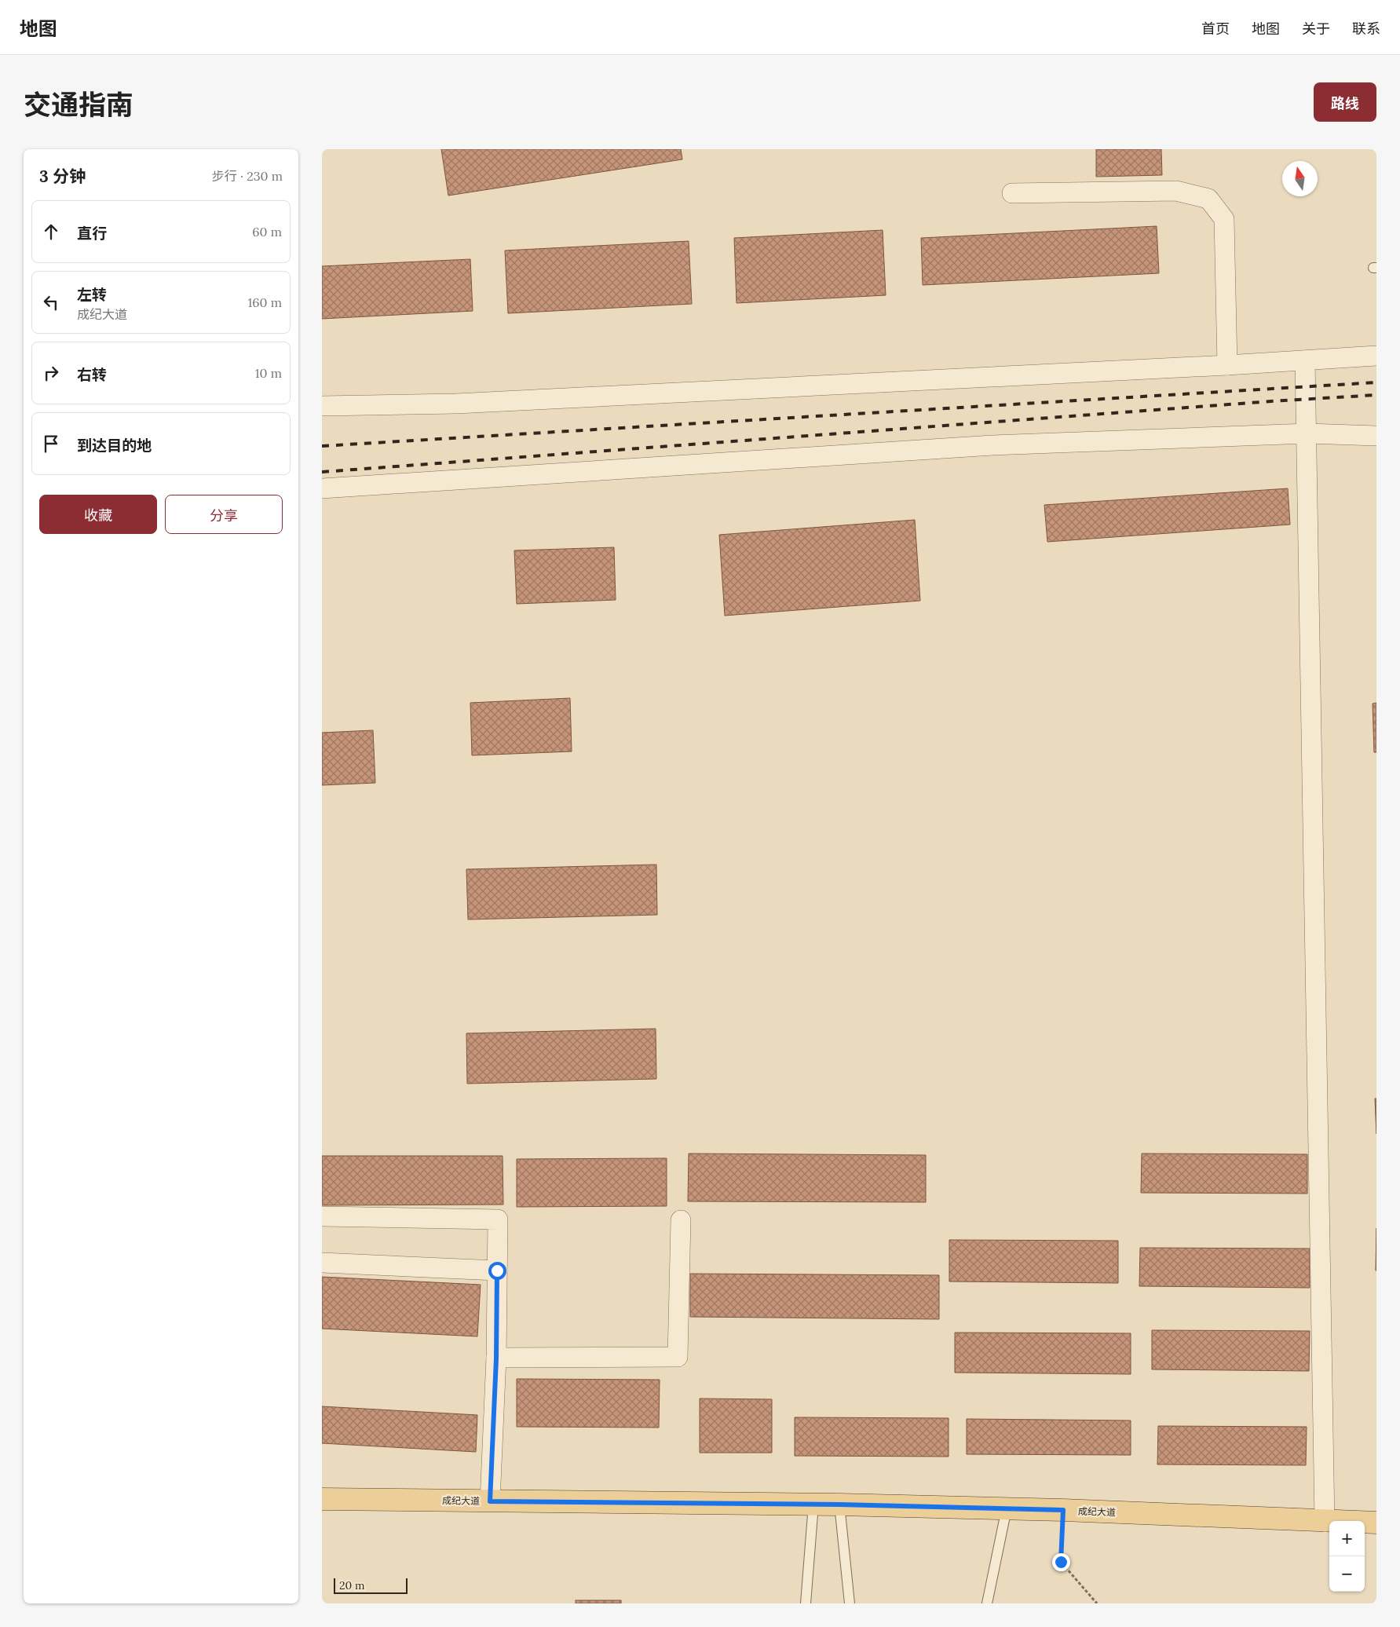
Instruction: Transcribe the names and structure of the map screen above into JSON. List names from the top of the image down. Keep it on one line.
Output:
{"streets":{"main road":["成纪大道"]},"scale_bar":"20 m","north":"top","page":{"header":"地图","nav":["首页","地图","关于","联系"],"title":"交通指南","buttons":["路线",["收藏","分享"]],"heading":["3 分钟","步行 · 230 m"],"list":[["直行","60 m"],["左转","成纪大道","160 m"],["右转","10 m"],"到达目的地"],"map_buttons":["+","−"],"scale":"20 m"}}
